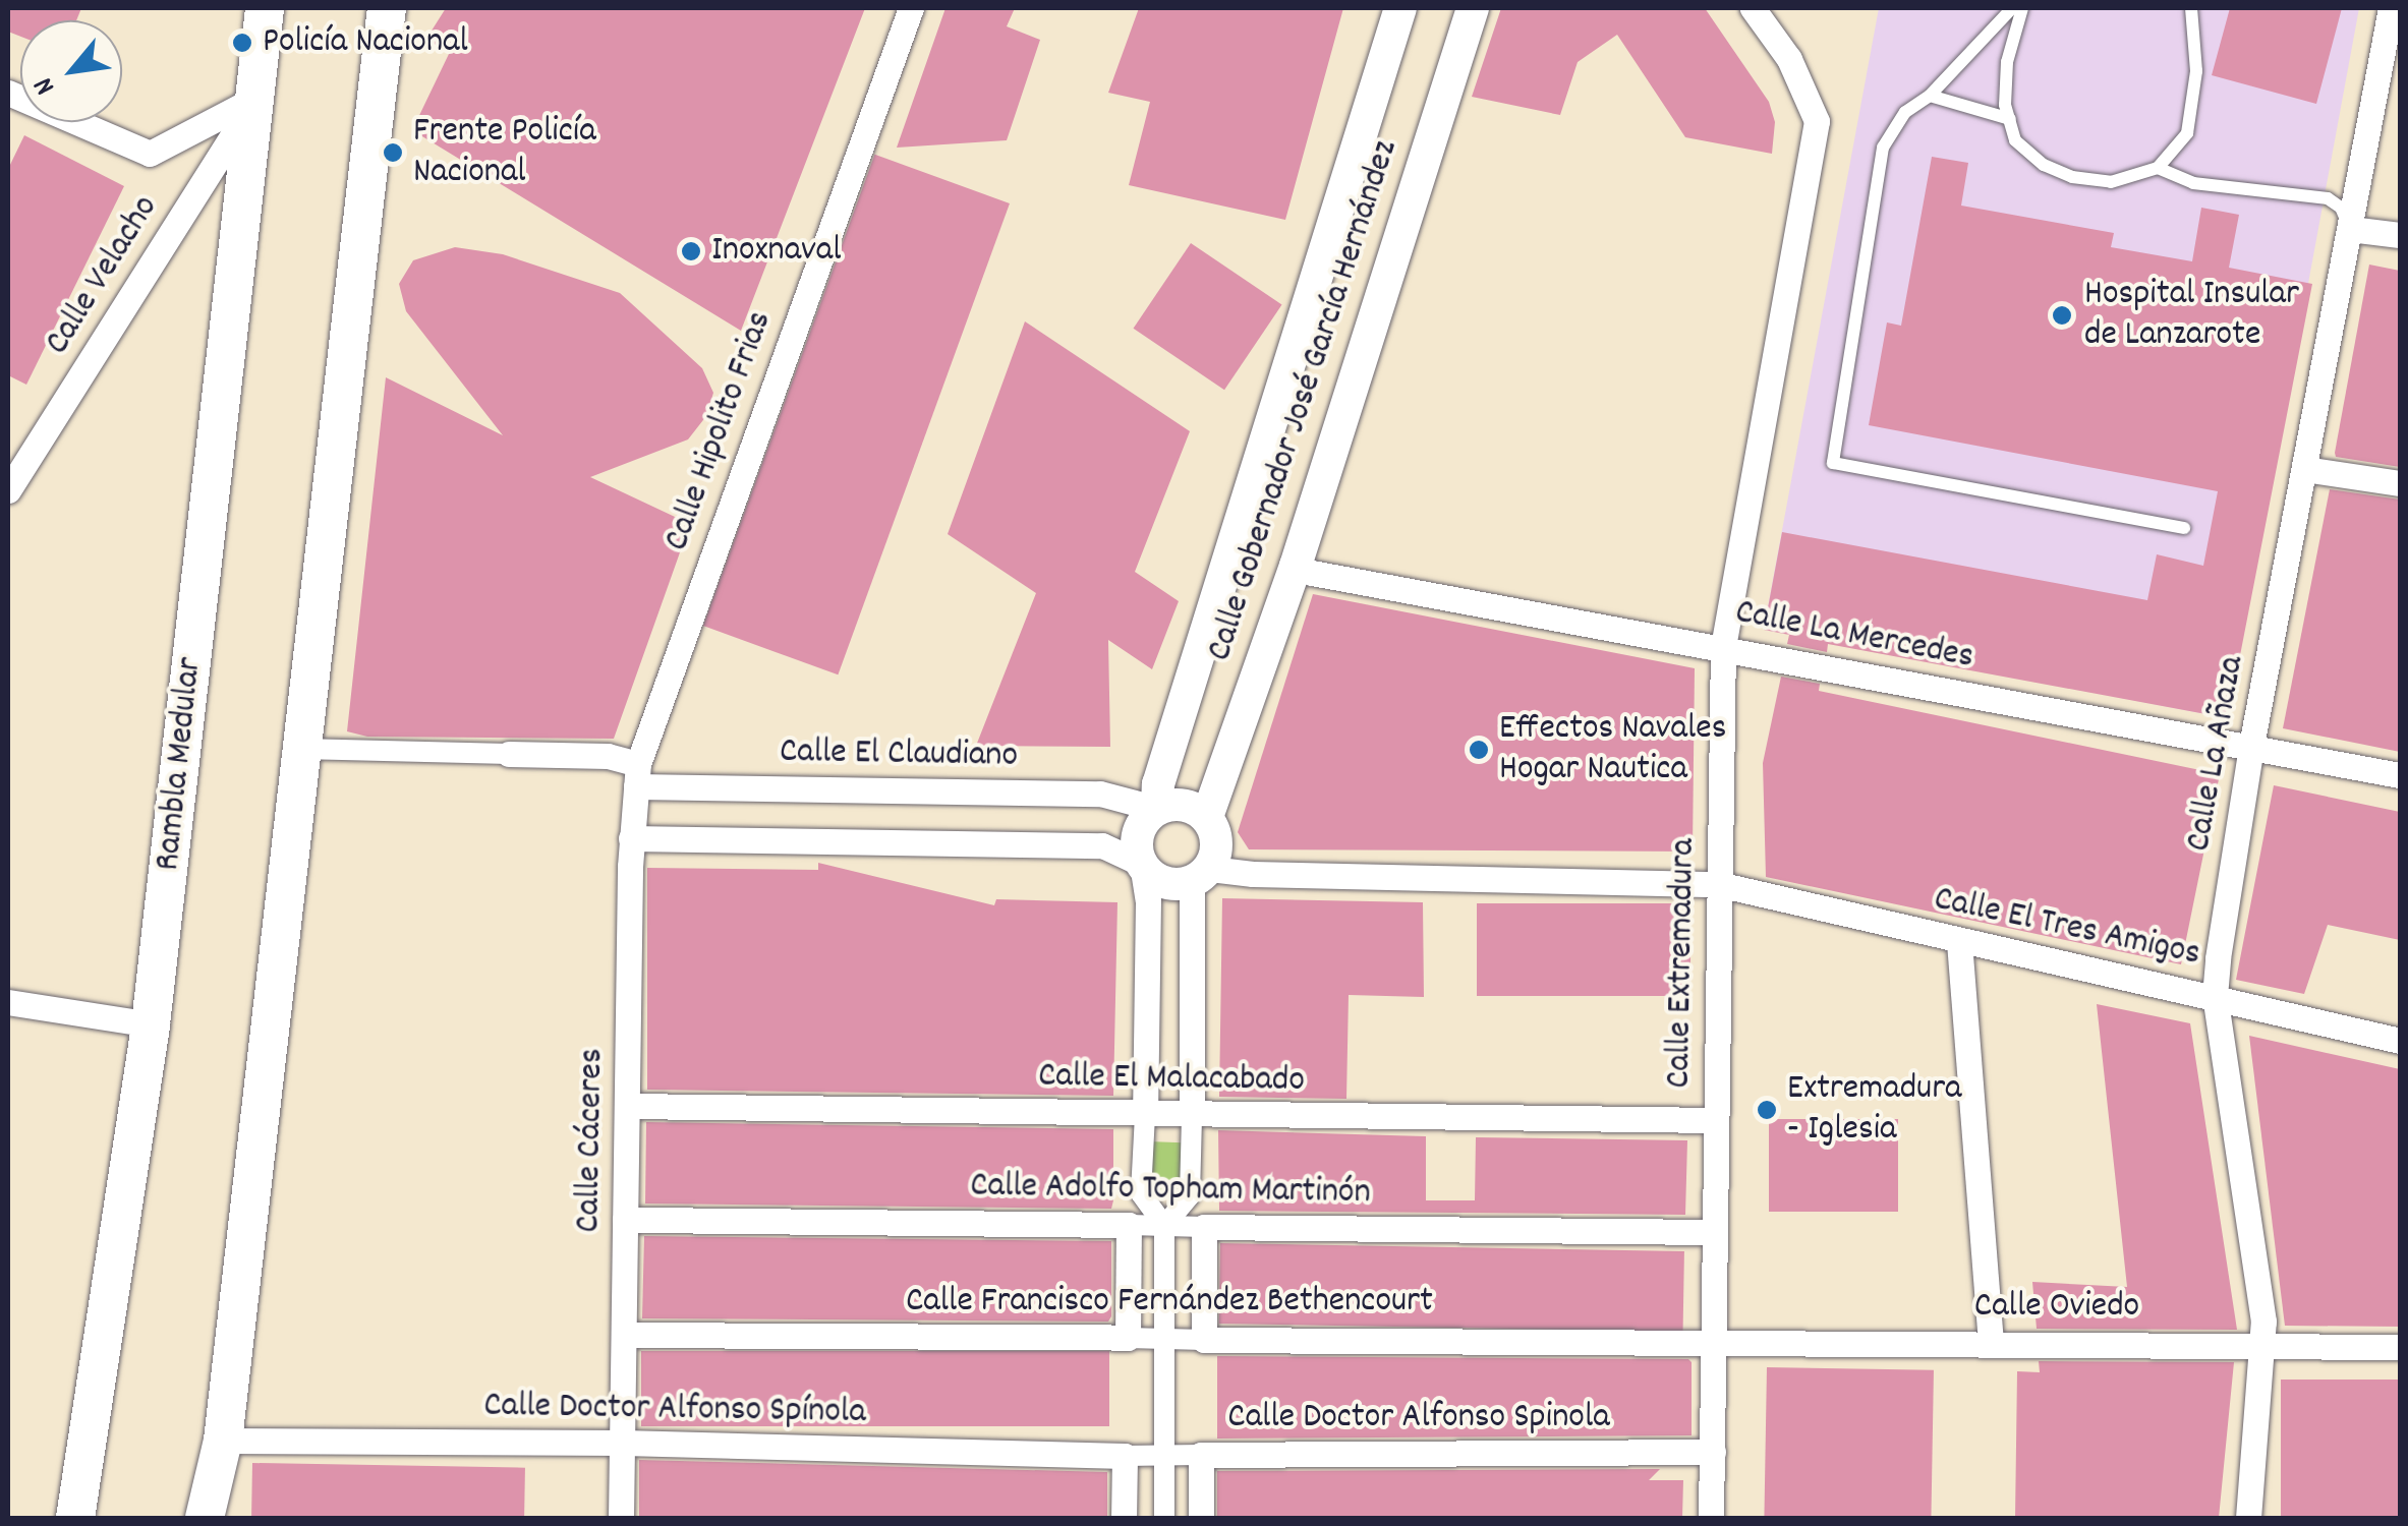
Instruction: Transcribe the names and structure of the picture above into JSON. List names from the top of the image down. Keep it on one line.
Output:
{"streets":{"main road":["Rambla Medular"],"street":["Calle Velacho","Calle Gobernador José García Hernández","Calle Hipolito Frias","Calle La Mercedes","Calle La Añaza","Calle El Claudiano","Calle El Tres Amigos","Calle Extremadura","Calle El Malacabado","Calle Cáceres","Calle Adolfo Topham Martinón","Calle Francisco Fernández Bethencourt","Calle Oviedo","Calle Doctor Alfonso Spínola","Calle Doctor Alfonso Spinola"]},"crossings":[["Calle Velacho","Rambla Medular"],["Calle Gobernador José García Hernández","Calle La Mercedes"],["Calle Gobernador José García Hernández","Calle El Claudiano"],["Calle Hipolito Frias","Calle El Claudiano"],["Calle Hipolito Frias","Calle Cáceres"],["Calle La Mercedes","Calle La Añaza"],["Calle La Mercedes","Calle Extremadura"],["Calle La Añaza","Calle El Tres Amigos"],["Calle La Añaza","Calle Oviedo"],["Calle El Claudiano","Calle Cáceres"],["Calle El Tres Amigos","Calle Extremadura"],["Calle Extremadura","Calle El Malacabado"],["Calle Extremadura","Calle Adolfo Topham Martinón"],["Calle Extremadura","Calle Francisco Fernández Bethencourt"],["Calle Extremadura","Calle Oviedo"],["Calle Extremadura","Calle Doctor Alfonso Spinola"],["Calle El Malacabado","Calle Cáceres"],["Calle Cáceres","Calle Adolfo Topham Martinón"],["Calle Cáceres","Calle Francisco Fernández Bethencourt"],["Calle Cáceres","Calle Doctor Alfonso Spínola"],["Calle Francisco Fernández Bethencourt","Calle Oviedo"],["Calle Doctor Alfonso Spínola","Calle Doctor Alfonso Spinola"]],"places":["Policía Nacional","Frente Policía Nacional","Inoxnaval","Hospital Insular de Lanzarote","Effectos Navales Hogar Nautica","Extremadura - Iglesia"],"north":"bottom left"}
